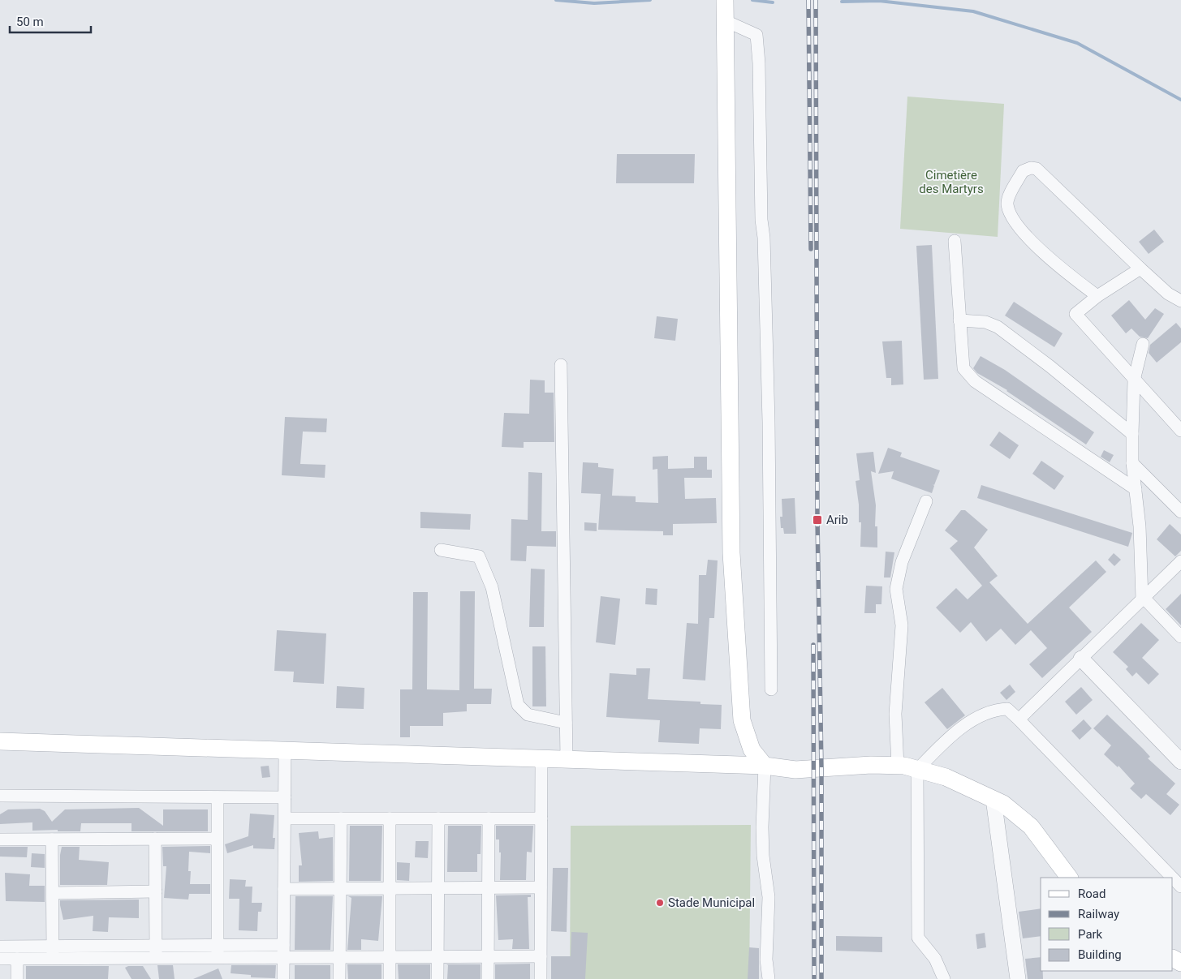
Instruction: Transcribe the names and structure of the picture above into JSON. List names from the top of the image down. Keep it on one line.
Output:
{"parks":["Cimetière des Martyrs"],"places":{"transit":["Arib"],"other":["Stade Municipal"]},"legend":["Road","Railway","Park","Building"],"scale_bar":"50 m"}
